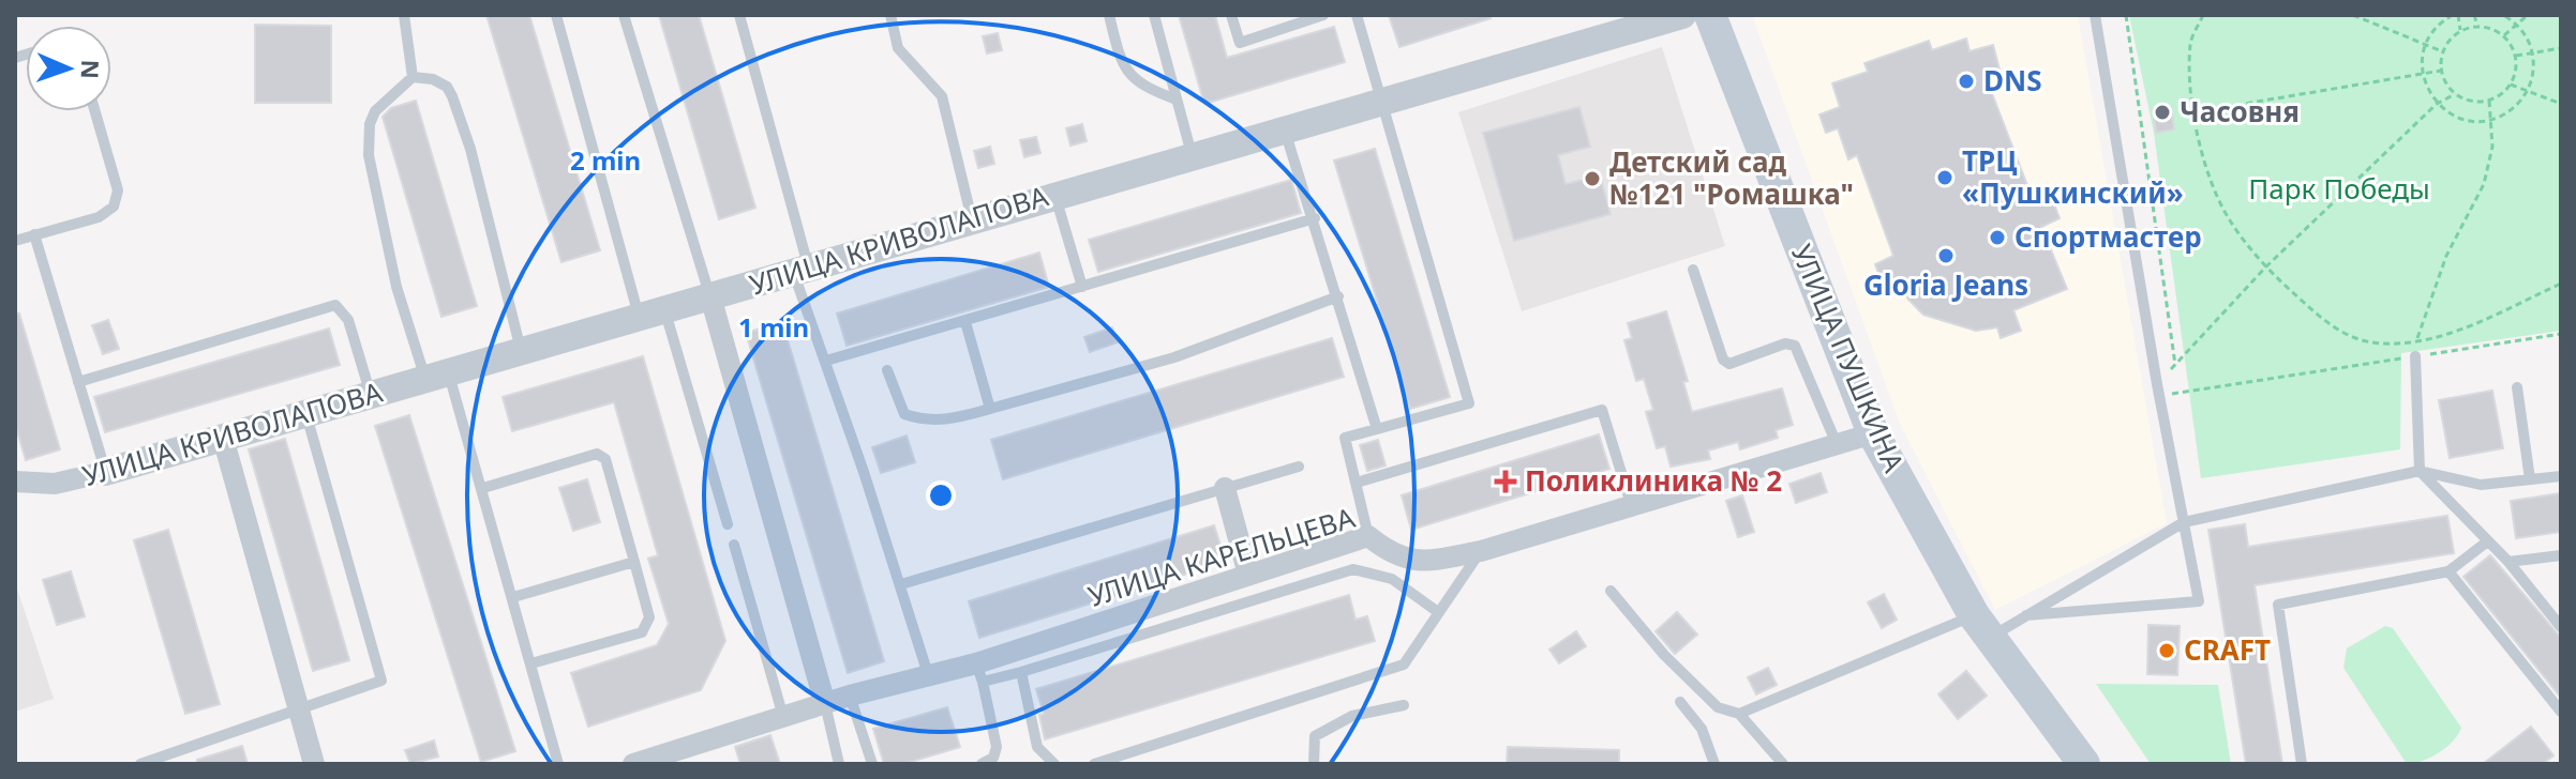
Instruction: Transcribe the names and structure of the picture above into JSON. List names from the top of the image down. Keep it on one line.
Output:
{"streets":{"main road":["УЛИЦА ПУШКИНА"],"street":["УЛИЦА КРИВОЛАПОВА","УЛИЦА КАРЕЛЬЦЕВА"]},"crossings":[["УЛИЦА ПУШКИНА","УЛИЦА КАРЕЛЬЦЕВА"]],"parks":["Парк Победы"],"places":{"other":["DNS","Часовня","ТРЦ «Пушкинский»","Детский сад №121 \"Ромашка\"","Спортмастер","Gloria Jeans","CRAFT"],"health":["Поликлиника № 2"]},"north":"right","rings":["2 min","1 min"]}
